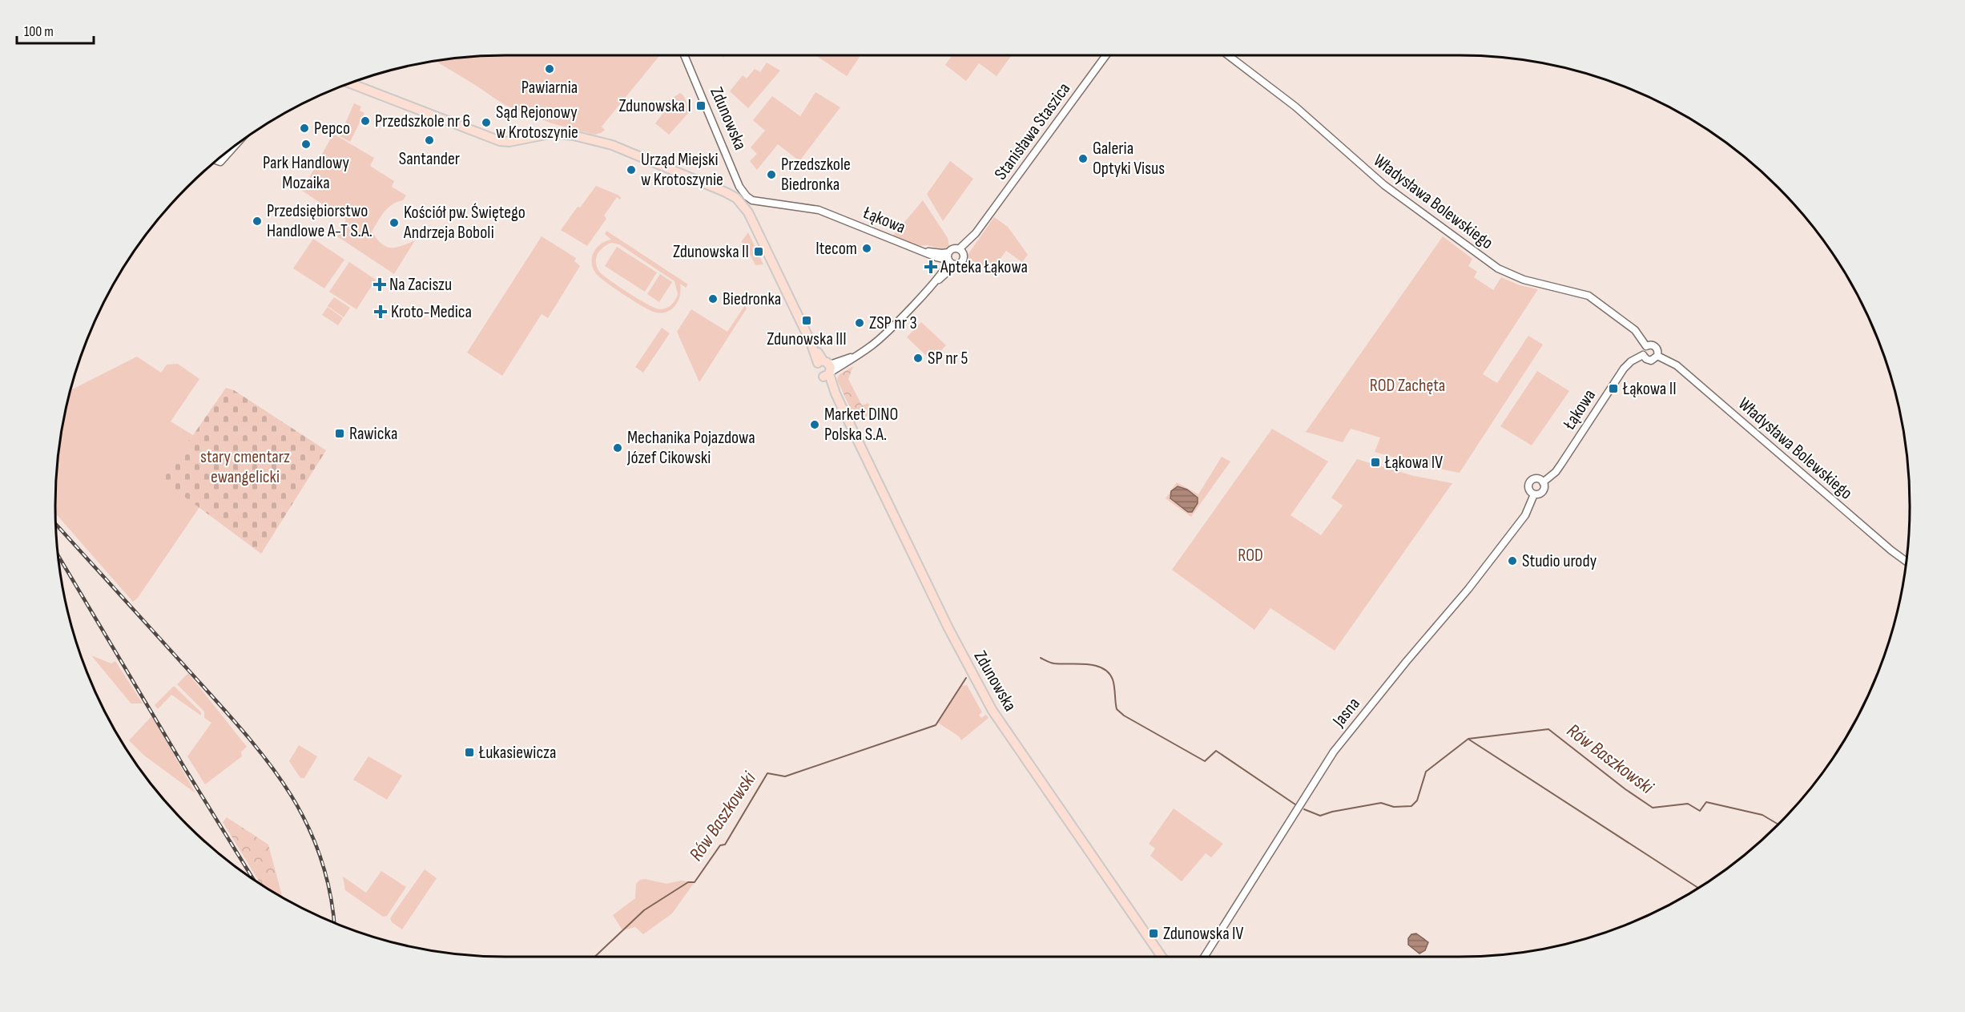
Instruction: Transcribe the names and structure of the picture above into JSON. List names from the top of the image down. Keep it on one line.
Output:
{"streets":{"main road":["Zdunowska"],"street":["Stanisława Staszica","Władysława Bolewskiego","Łąkowa","Jasna"]},"crossings":[["Zdunowska","Łąkowa"],["Władysława Bolewskiego","Łąkowa"],["Łąkowa","Jasna"]],"water":["Rów Baszkowski"],"parks":["ROD Zachęta","stary cmentarz ewangelicki","ROD"],"places":{"other":["Pawiarnia","Przedszkole nr 6","Sąd Rejonowy w Krotoszynie","Pepco","Santander","Park Handlowy Mozaika","Galeria Optyki Visus","Urząd Miejski w Krotoszynie","Przedszkole Biedronka","Przedsiębiorstwo Handlowe A-T S.A.","Kościół pw. Świętego Andrzeja Boboli","Itecom","Biedronka","ZSP nr 3","SP nr 5","Market DINO Polska S.A.","Mechanika Pojazdowa Józef Cikowski","Studio urody"],"transit":["Zdunowska I","Zdunowska II","Zdunowska III","Łąkowa II","Rawicka","Łąkowa IV","Łukasiewicza","Zdunowska IV"],"health":["Apteka Łąkowa","Na Zaciszu","Kroto-Medica"]},"scale_bar":"100 m"}
